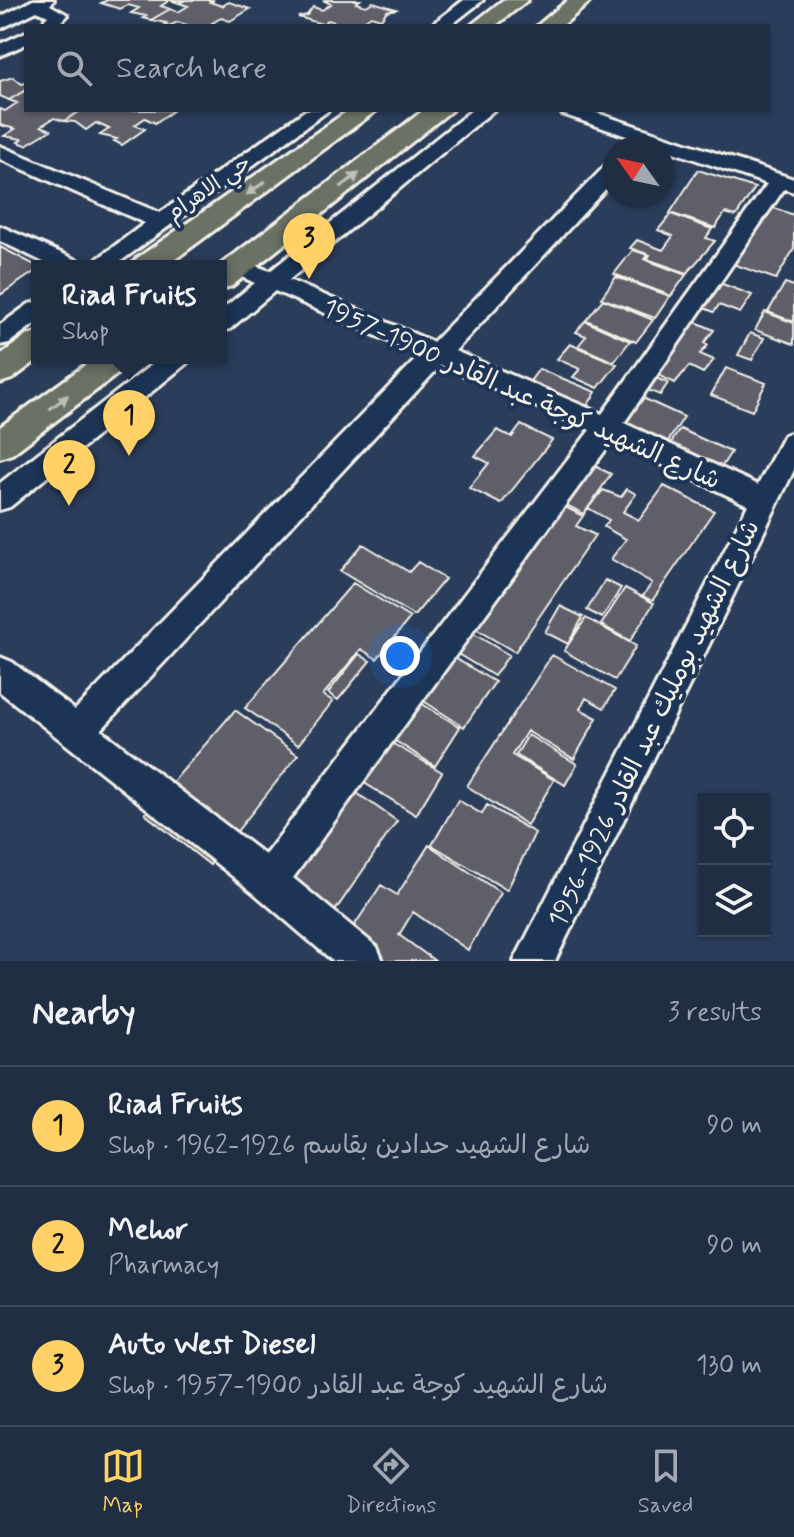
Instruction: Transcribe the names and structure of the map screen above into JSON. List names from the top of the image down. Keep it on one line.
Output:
{"streets":{"street":["حي الاهرام","شارع الشهيد كوجة عبد القادر 1900-1957","شارع الشهيد بومليك عبد القادر 1926-1956"]},"crossings":[["شارع الشهيد كوجة عبد القادر 1900-1957","شارع الشهيد بومليك عبد القادر 1926-1956"]],"north":"top left","page":{"search":"Search here","pins":["3","1","2"],"popup":["Riad Fruits","Shop"],"heading":["Nearby","3 results"],"list":[{"mark":"1","name":"Riad Fruits","note":"Shop · شارع الشهيد حدادين بقاسم 1926-1962","value":"90 m"},{"mark":"2","name":"Mehor","note":"Pharmacy","value":"90 m"},{"mark":"3","name":"Auto West Diesel","note":"Shop · شارع الشهيد كوجة عبد القادر 1900-1957","value":"130 m"}],"nav":["Map","Directions","Saved"]}}
